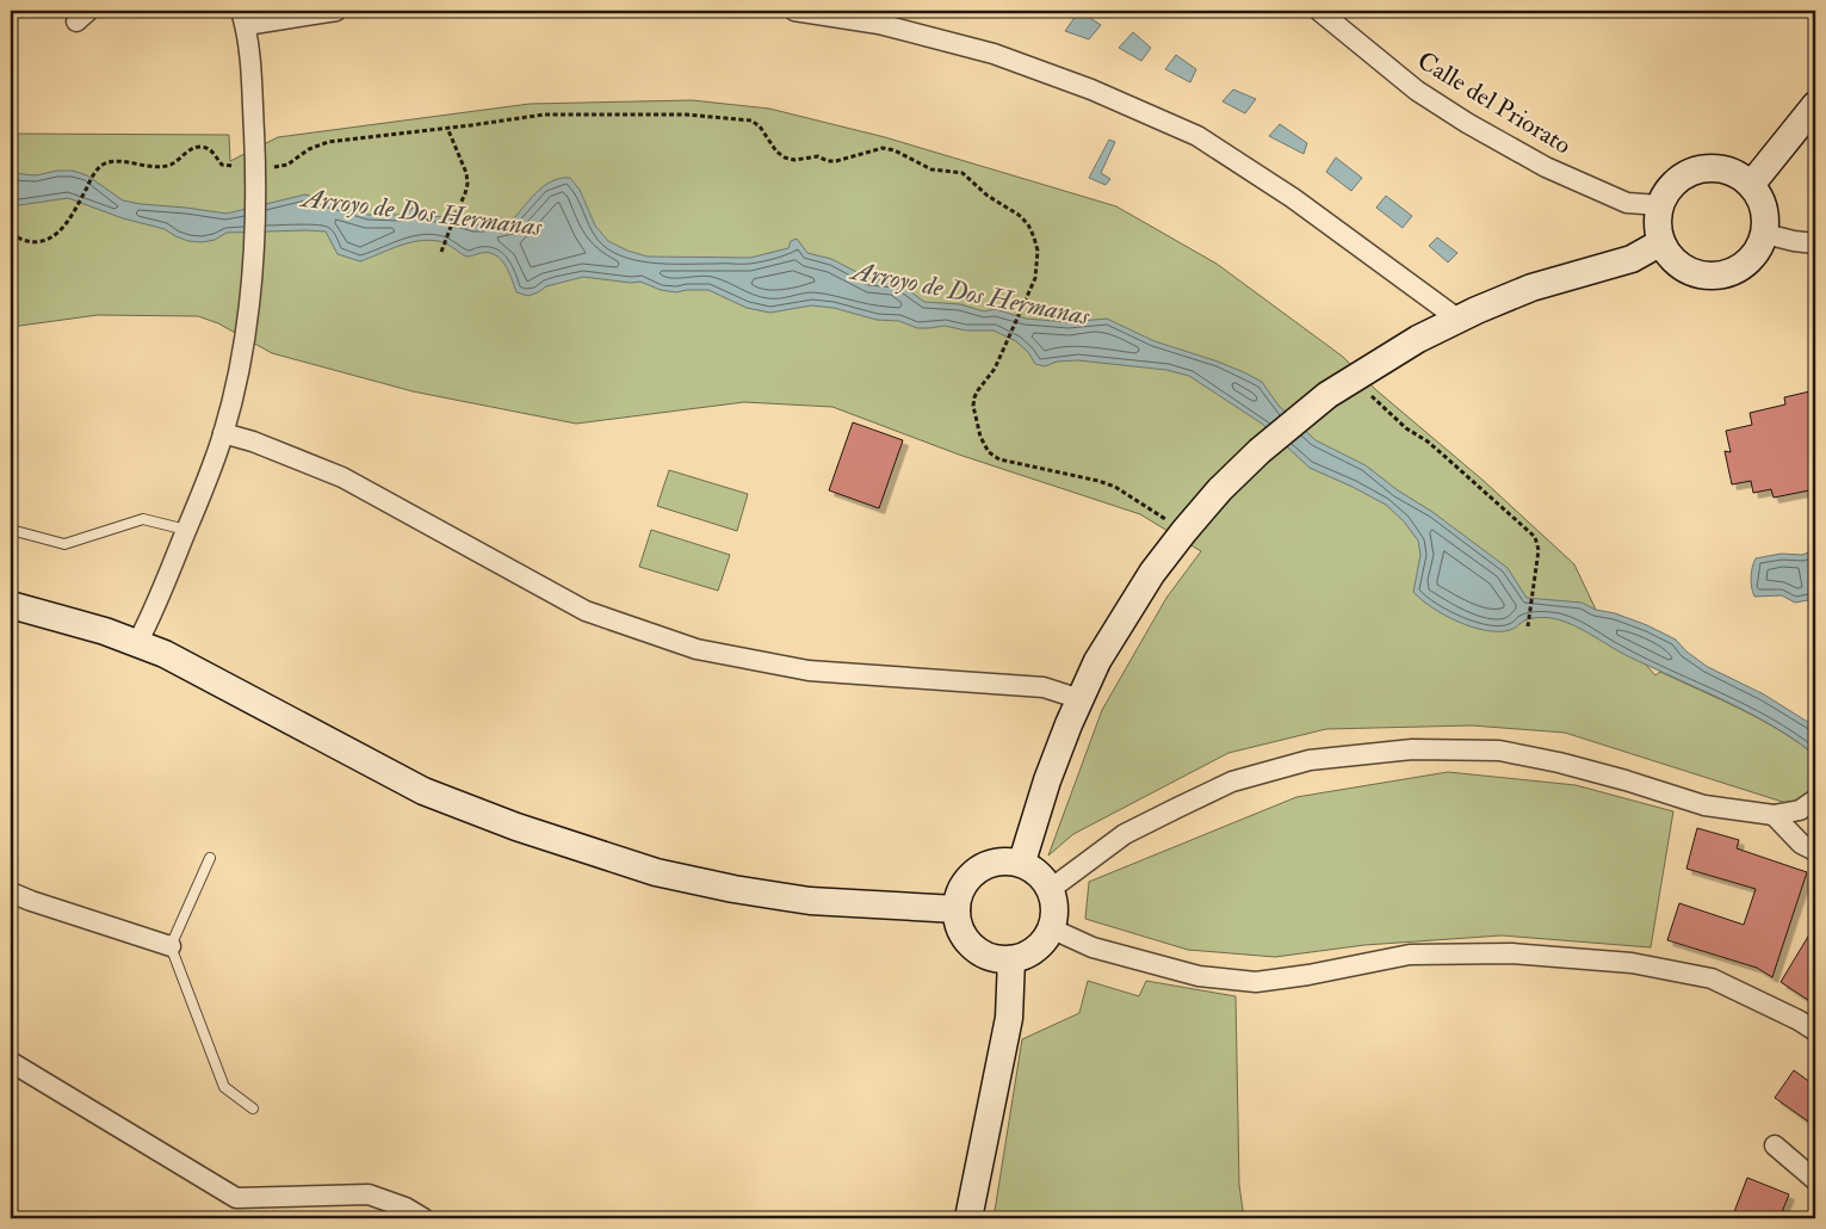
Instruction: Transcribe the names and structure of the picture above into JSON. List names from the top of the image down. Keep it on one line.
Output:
{"streets":{"street":["Calle del Priorato"]},"water":["Arroyo de Dos Hermanas"]}
